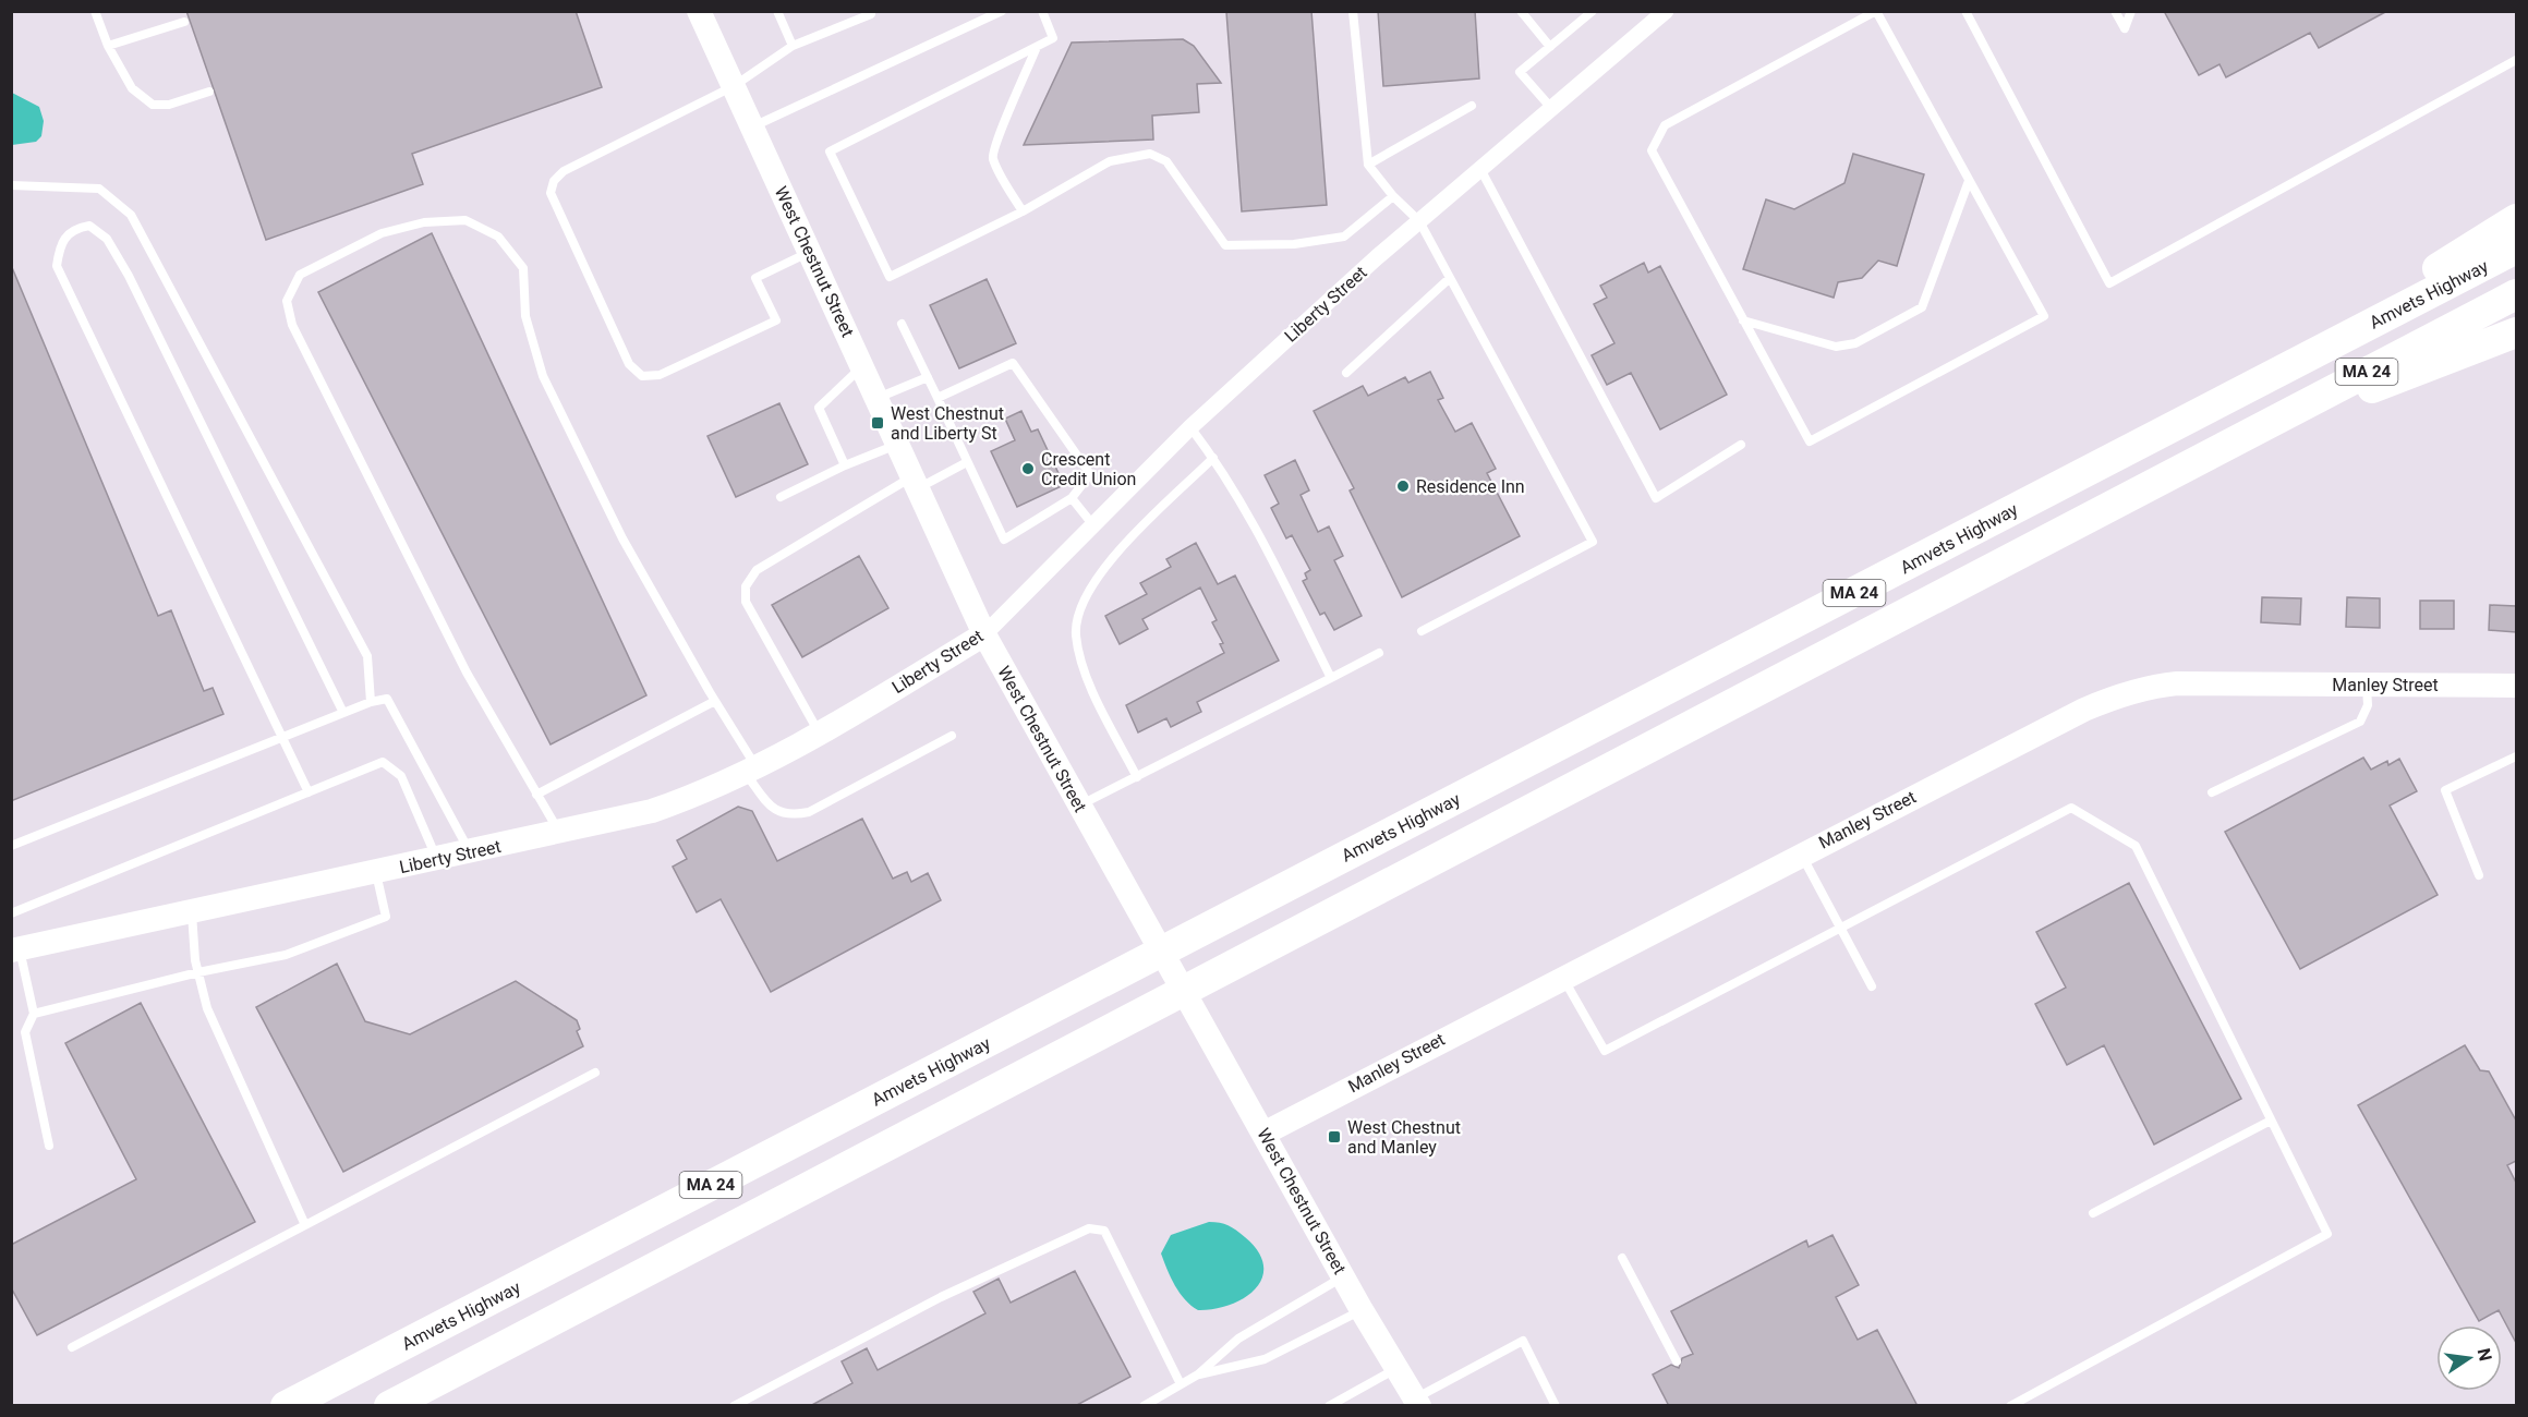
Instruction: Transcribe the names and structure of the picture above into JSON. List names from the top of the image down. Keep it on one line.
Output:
{"streets":{"highway":["Amvets Highway","MA 24"],"main road":["West Chestnut Street","Liberty Street","Manley Street"]},"crossings":[["West Chestnut Street","Liberty Street"],["West Chestnut Street","Manley Street"]],"places":{"transit":["West Chestnut and Liberty St","West Chestnut and Manley"],"other":["Crescent Credit Union","Residence Inn"]},"north":"right"}
